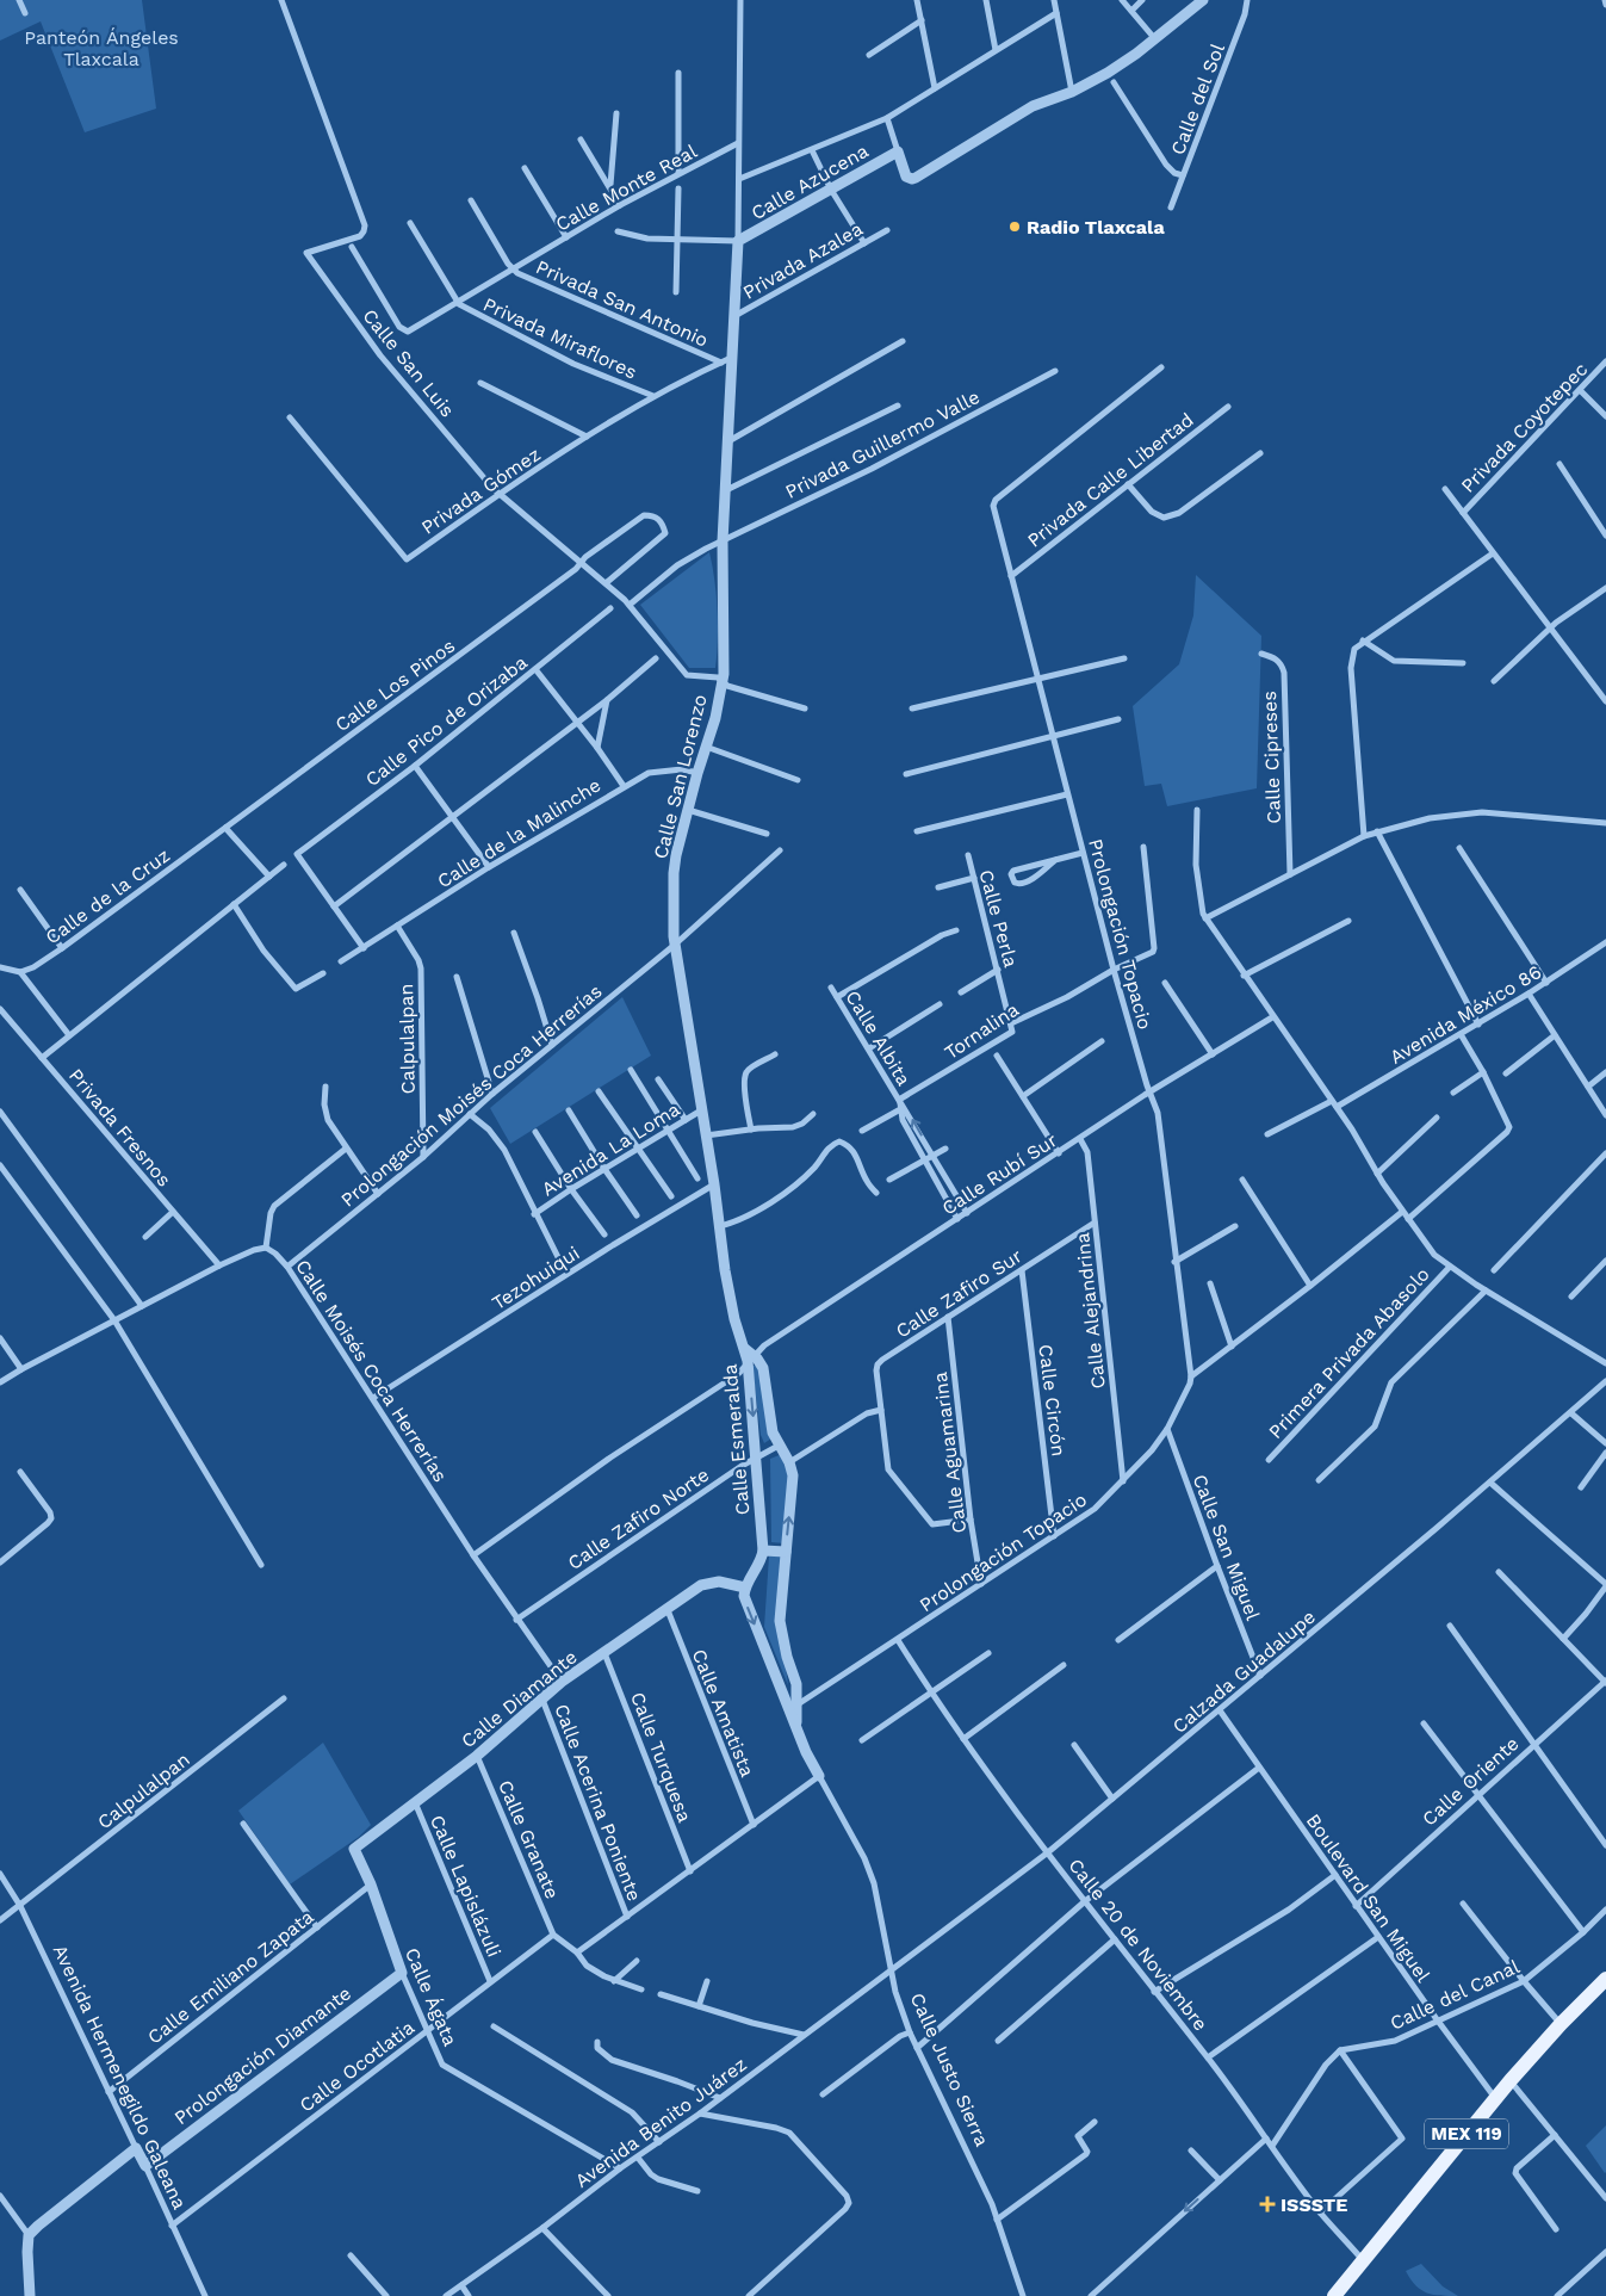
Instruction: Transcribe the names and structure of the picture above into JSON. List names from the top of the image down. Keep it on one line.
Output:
{"streets":{"main road":["MEX 119"],"street":["Calle del Sol","Calle Azucena","Calle Monte Real","Privada Azalea","Privada San Antonio","Privada Miraflores","Calle San Luis","Privada Coyotepec","Privada Guillermo Valle","Privada Calle Libertad","Privada Gómez","Calle Los Pinos","Calle Pico de Orizaba","Calle Cipreses","Calle San Lorenzo","Calle de la Malinche","Calle de la Cruz","Calle Perla","Prolongación Topacio","Avenida México 86","Tornalina","Calle Albita","Calpulalpan","Prolongación Moisés Coca Herrerías","Privada Fresnos","Avenida La Loma","Calle Rubí Sur","Tezohuiqui","Calle Zafiro Sur","Calle Alejandrina","Primera Privada Abasolo","Calle Moisés Coca Herrerías","Calle Circón","Calle Esmeralda","Calle Aguamarina","Calle Zafiro Norte","Calle San Miguel","Calzada Guadalupe","Calle Diamante","Calle Amatista","Calle Turquesa","Calle Oriente","Calle Acerina Poniente","Calle Granate","Calle Lapislázuli","Boulevard San Miguel","Calle 20 de Noviembre","Calle Emiliano Zapata","Calle del Canal","Calle Ágata","Prolongación Diamante","Calle Ocotlatia","Calle Justo Sierra","Avenida Hermenegildo Galeana","Avenida Benito Juárez"]},"crossings":[["Calle Azucena","Calle San Lorenzo"],["Calle Monte Real","Privada San Antonio"],["Calle Monte Real","Privada Miraflores"],["Privada Azalea","Calle San Lorenzo"],["Privada San Antonio","Privada Gómez"],["Privada San Antonio","Calle San Lorenzo"],["Privada Miraflores","Privada Gómez"],["Calle San Luis","Privada Guillermo Valle"],["Calle San Luis","Privada Gómez"],["Calle San Luis","Calle Los Pinos"],["Calle San Luis","Calle San Lorenzo"],["Privada Guillermo Valle","Calle San Lorenzo"],["Privada Calle Libertad","Prolongación Topacio"],["Privada Gómez","Calle San Lorenzo"],["Calle Los Pinos","Calle de la Cruz"],["Calle San Lorenzo","Calle de la Malinche"],["Calle San Lorenzo","Prolongación Moisés Coca Herrerías"],["Calle San Lorenzo","Avenida La Loma"],["Calle San Lorenzo","Calle Rubí Sur"],["Calle San Lorenzo","Tezohuiqui"],["Calle San Lorenzo","Calle Esmeralda"],["Calle de la Malinche","Calpulalpan"],["Calle Perla","Tornalina"],["Prolongación Topacio","Tornalina"],["Prolongación Topacio","Calle Rubí Sur"],["Prolongación Topacio","Calle Alejandrina"],["Prolongación Topacio","Calle Circón"],["Prolongación Topacio","Calle Esmeralda"],["Prolongación Topacio","Calle Aguamarina"],["Prolongación Topacio","Calle San Miguel"],["Prolongación Topacio","Calle 20 de Noviembre"],["Prolongación Topacio","Calle Justo Sierra"],["Tornalina","Calle Albita"],["Calle Albita","Calle Rubí Sur"],["Calpulalpan","Prolongación Moisés Coca Herrerías"],["Calpulalpan","Avenida Hermenegildo Galeana"],["Prolongación Moisés Coca Herrerías","Calle Moisés Coca Herrerías"],["Calle Rubí Sur","Calle Alejandrina"],["Calle Rubí Sur","Calle Moisés Coca Herrerías"],["Calle Rubí Sur","Calle Esmeralda"],["Tezohuiqui","Calle Moisés Coca Herrerías"],["Calle Zafiro Sur","Calle Alejandrina"],["Calle Zafiro Sur","Calle Circón"],["Calle Zafiro Sur","Calle Aguamarina"],["Calle Moisés Coca Herrerías","Calle Zafiro Norte"],["Calle Moisés Coca Herrerías","Calle Diamante"],["Calle Esmeralda","Calle Zafiro Norte"],["Calle Esmeralda","Calle Diamante"],["Calle Esmeralda","Calle Justo Sierra"],["Calle San Miguel","Calzada Guadalupe"],["Calzada Guadalupe","Boulevard San Miguel"],["Calzada Guadalupe","Calle 20 de Noviembre"],["Calzada Guadalupe","Calle Justo Sierra"],["Calzada Guadalupe","Avenida Benito Juárez"],["Calle Diamante","Calle Amatista"],["Calle Diamante","Calle Turquesa"],["Calle Diamante","Calle Acerina Poniente"],["Calle Diamante","Calle Granate"],["Calle Diamante","Calle Lapislázuli"],["Calle Diamante","Calle Ágata"],["Calle Oriente","Boulevard San Miguel"],["Calle Granate","Calle Ocotlatia"],["Calle Lapislázuli","Calle Ocotlatia"],["Boulevard San Miguel","Calle del Canal"],["Boulevard San Miguel","MEX 119"],["Calle 20 de Noviembre","MEX 119"],["Calle Emiliano Zapata","Calle Ágata"],["Calle Emiliano Zapata","Avenida Hermenegildo Galeana"],["Calle Ágata","Prolongación Diamante"],["Calle Ágata","Calle Ocotlatia"],["Calle Ágata","Avenida Benito Juárez"],["Prolongación Diamante","Avenida Hermenegildo Galeana"],["Calle Ocotlatia","Avenida Hermenegildo Galeana"],["Calle Justo Sierra","Avenida Benito Juárez"]],"parks":["Panteón Ángeles Tlaxcala"],"places":{"other":["Radio Tlaxcala"],"health":["ISSSTE"]}}
